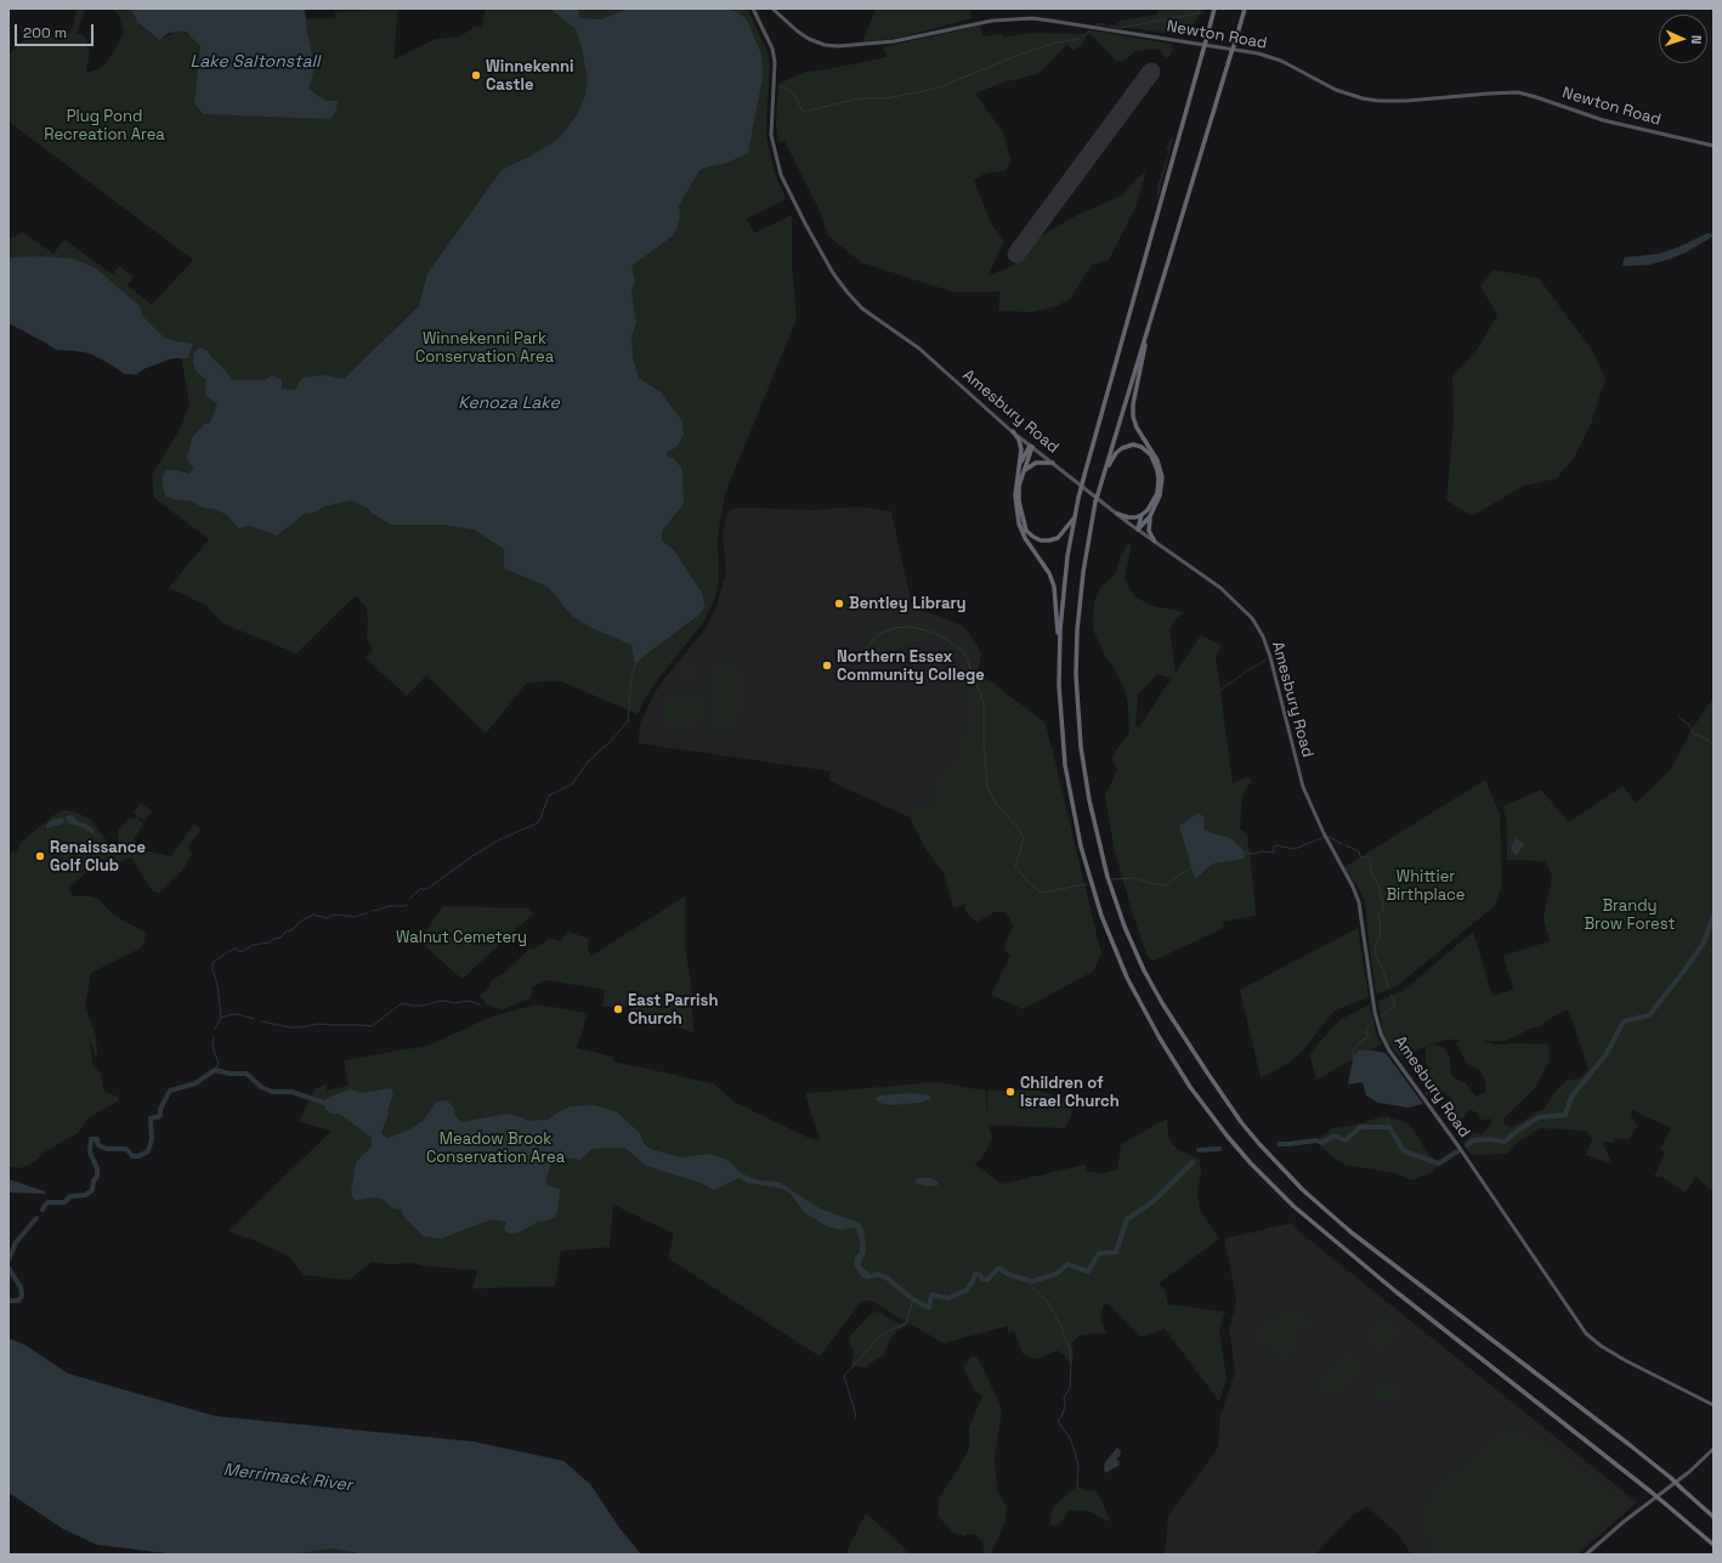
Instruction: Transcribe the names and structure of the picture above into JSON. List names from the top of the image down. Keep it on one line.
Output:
{"streets":{"main road":["Newton Road","Amesbury Road"]},"water":["Lake Saltonstall","Kenoza Lake","Merrimack River"],"parks":["Plug Pond Recreation Area","Winnekenni Park Conservation Area","Whittier Birthplace","Brandy Brow Forest","Walnut Cemetery","Meadow Brook Conservation Area"],"places":["Winnekenni Castle","Bentley Library","Northern Essex Community College","Renaissance Golf Club","East Parrish Church","Children of Israel Church"],"scale_bar":"200 m","north":"right"}
